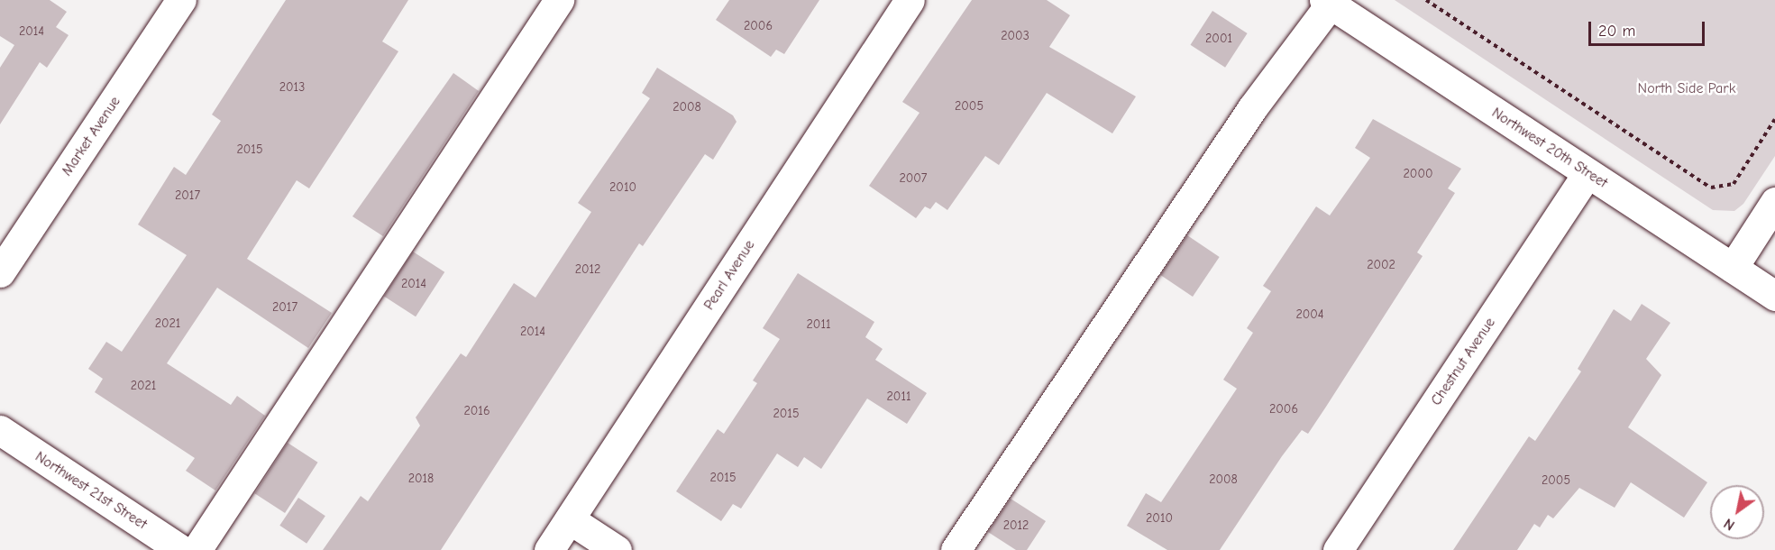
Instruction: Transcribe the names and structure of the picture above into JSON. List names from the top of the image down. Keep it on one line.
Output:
{"streets":{"street":["Market Avenue","Northwest 20th Street","Pearl Avenue","Chestnut Avenue","Northwest 21st Street"]},"crossings":[["Northwest 20th Street","Chestnut Avenue"]],"parks":["North Side Park"],"house_numbers":["2006","2014","2003","2001","2013","2005","2008","2015","2000","2007","2010","2017","2002","2012","2014","2017","2004","2021","2011","2014","2021","2011","2006","2016","2015","2015","2018","2008","2005","2010","2012"],"scale_bar":"20 m","north":"bottom left"}
